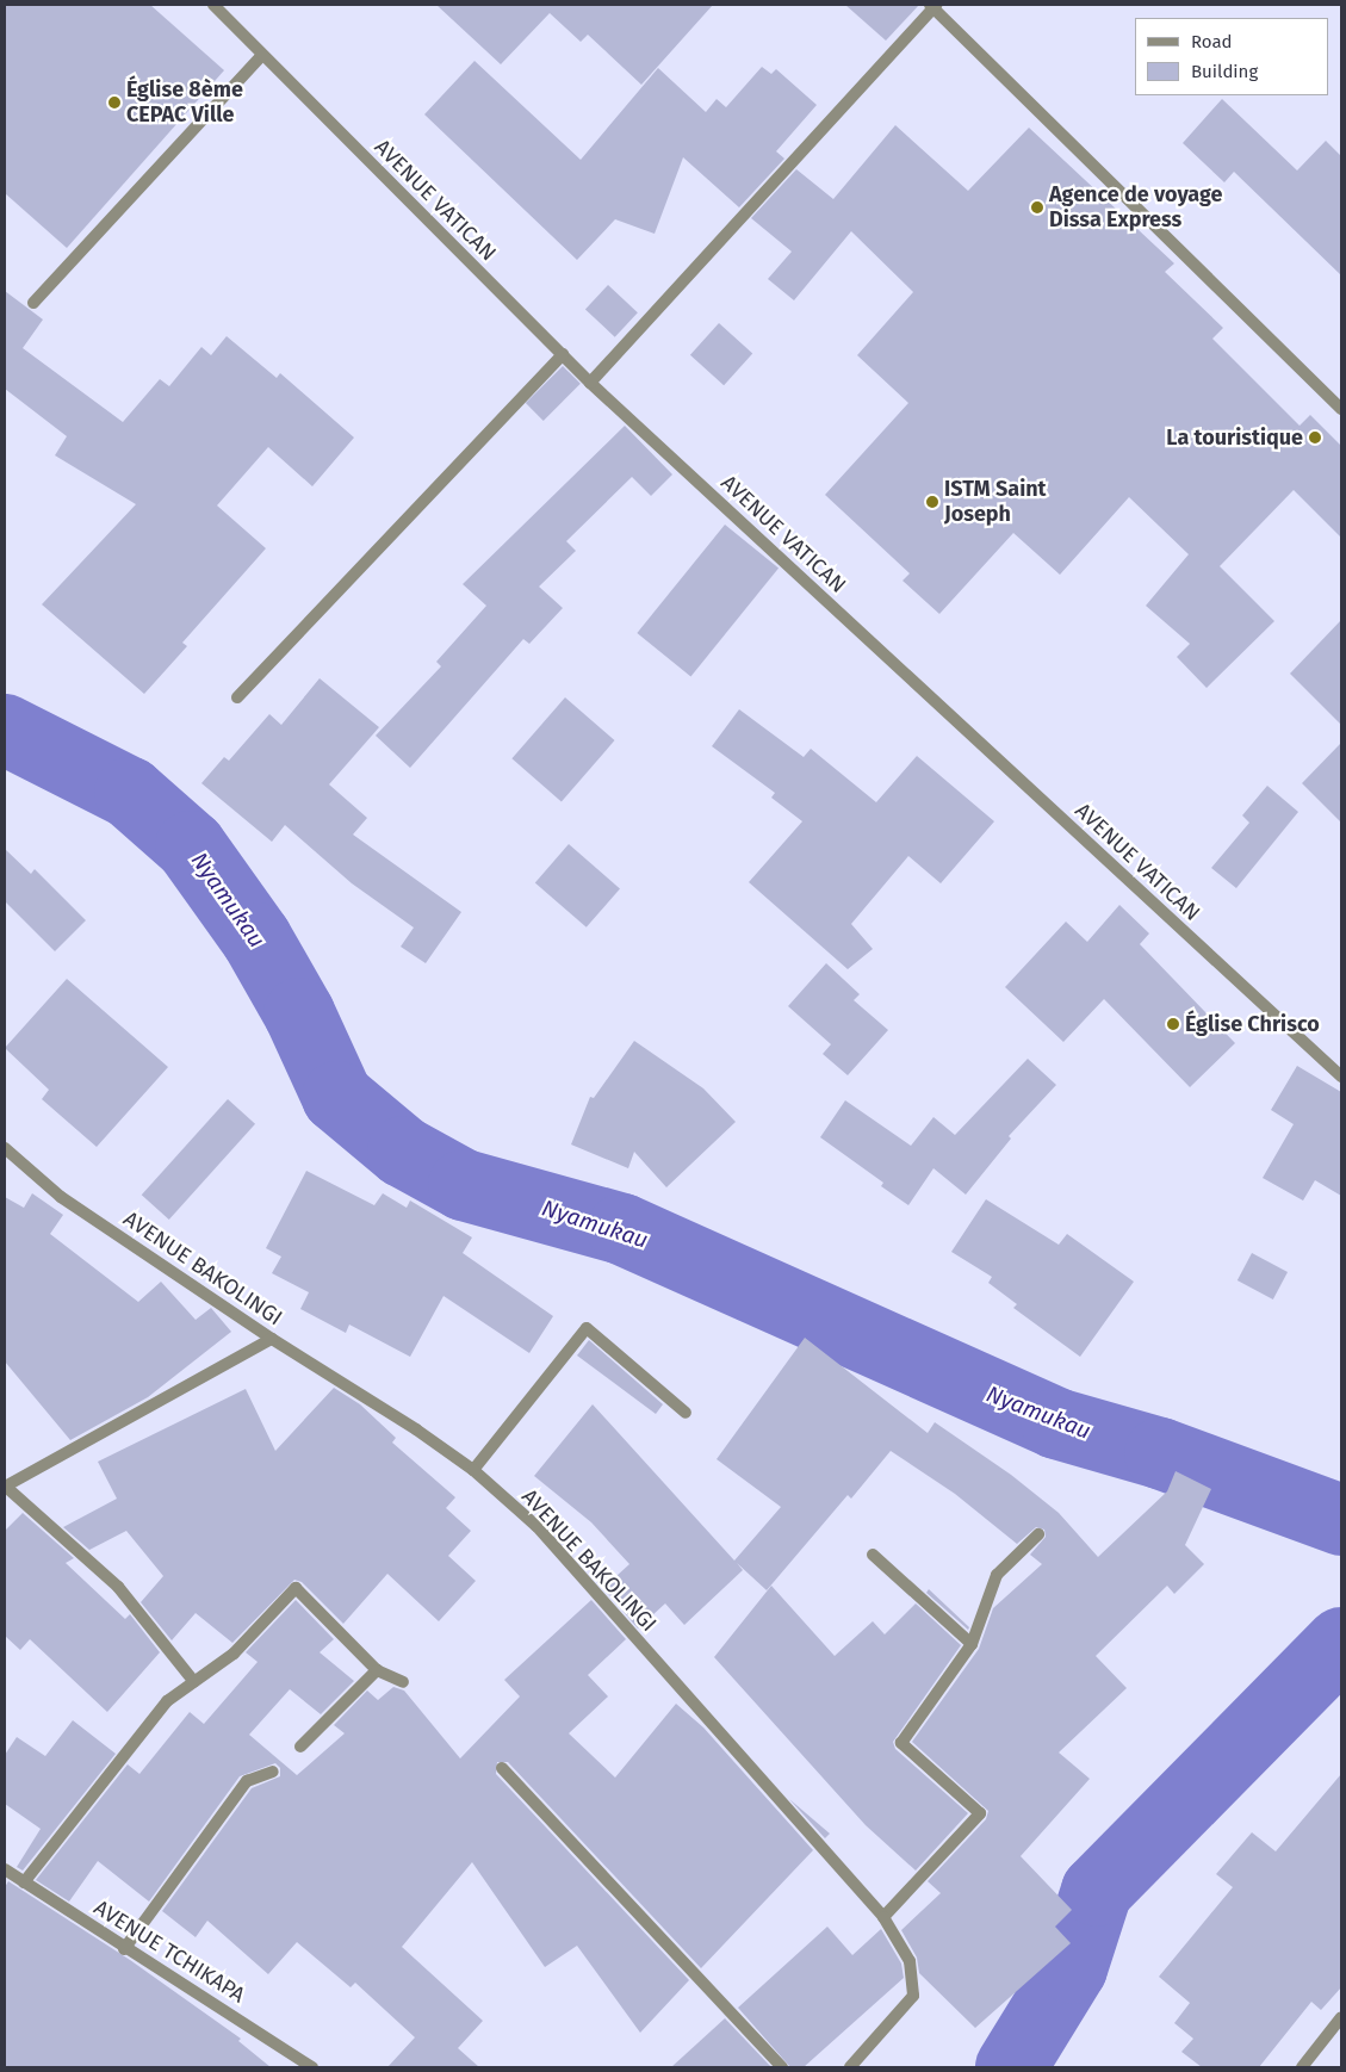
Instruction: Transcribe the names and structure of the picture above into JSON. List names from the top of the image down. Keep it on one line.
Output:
{"streets":{"street":["AVENUE VATICAN","AVENUE BAKOLINGI","AVENUE TCHIKAPA"]},"water":["Nyamukau"],"places":["Église 8ème CEPAC Ville","Agence de voyage Dissa Express","La touristique","ISTM Saint Joseph","Église Chrisco"],"legend":["Road","Building"]}
